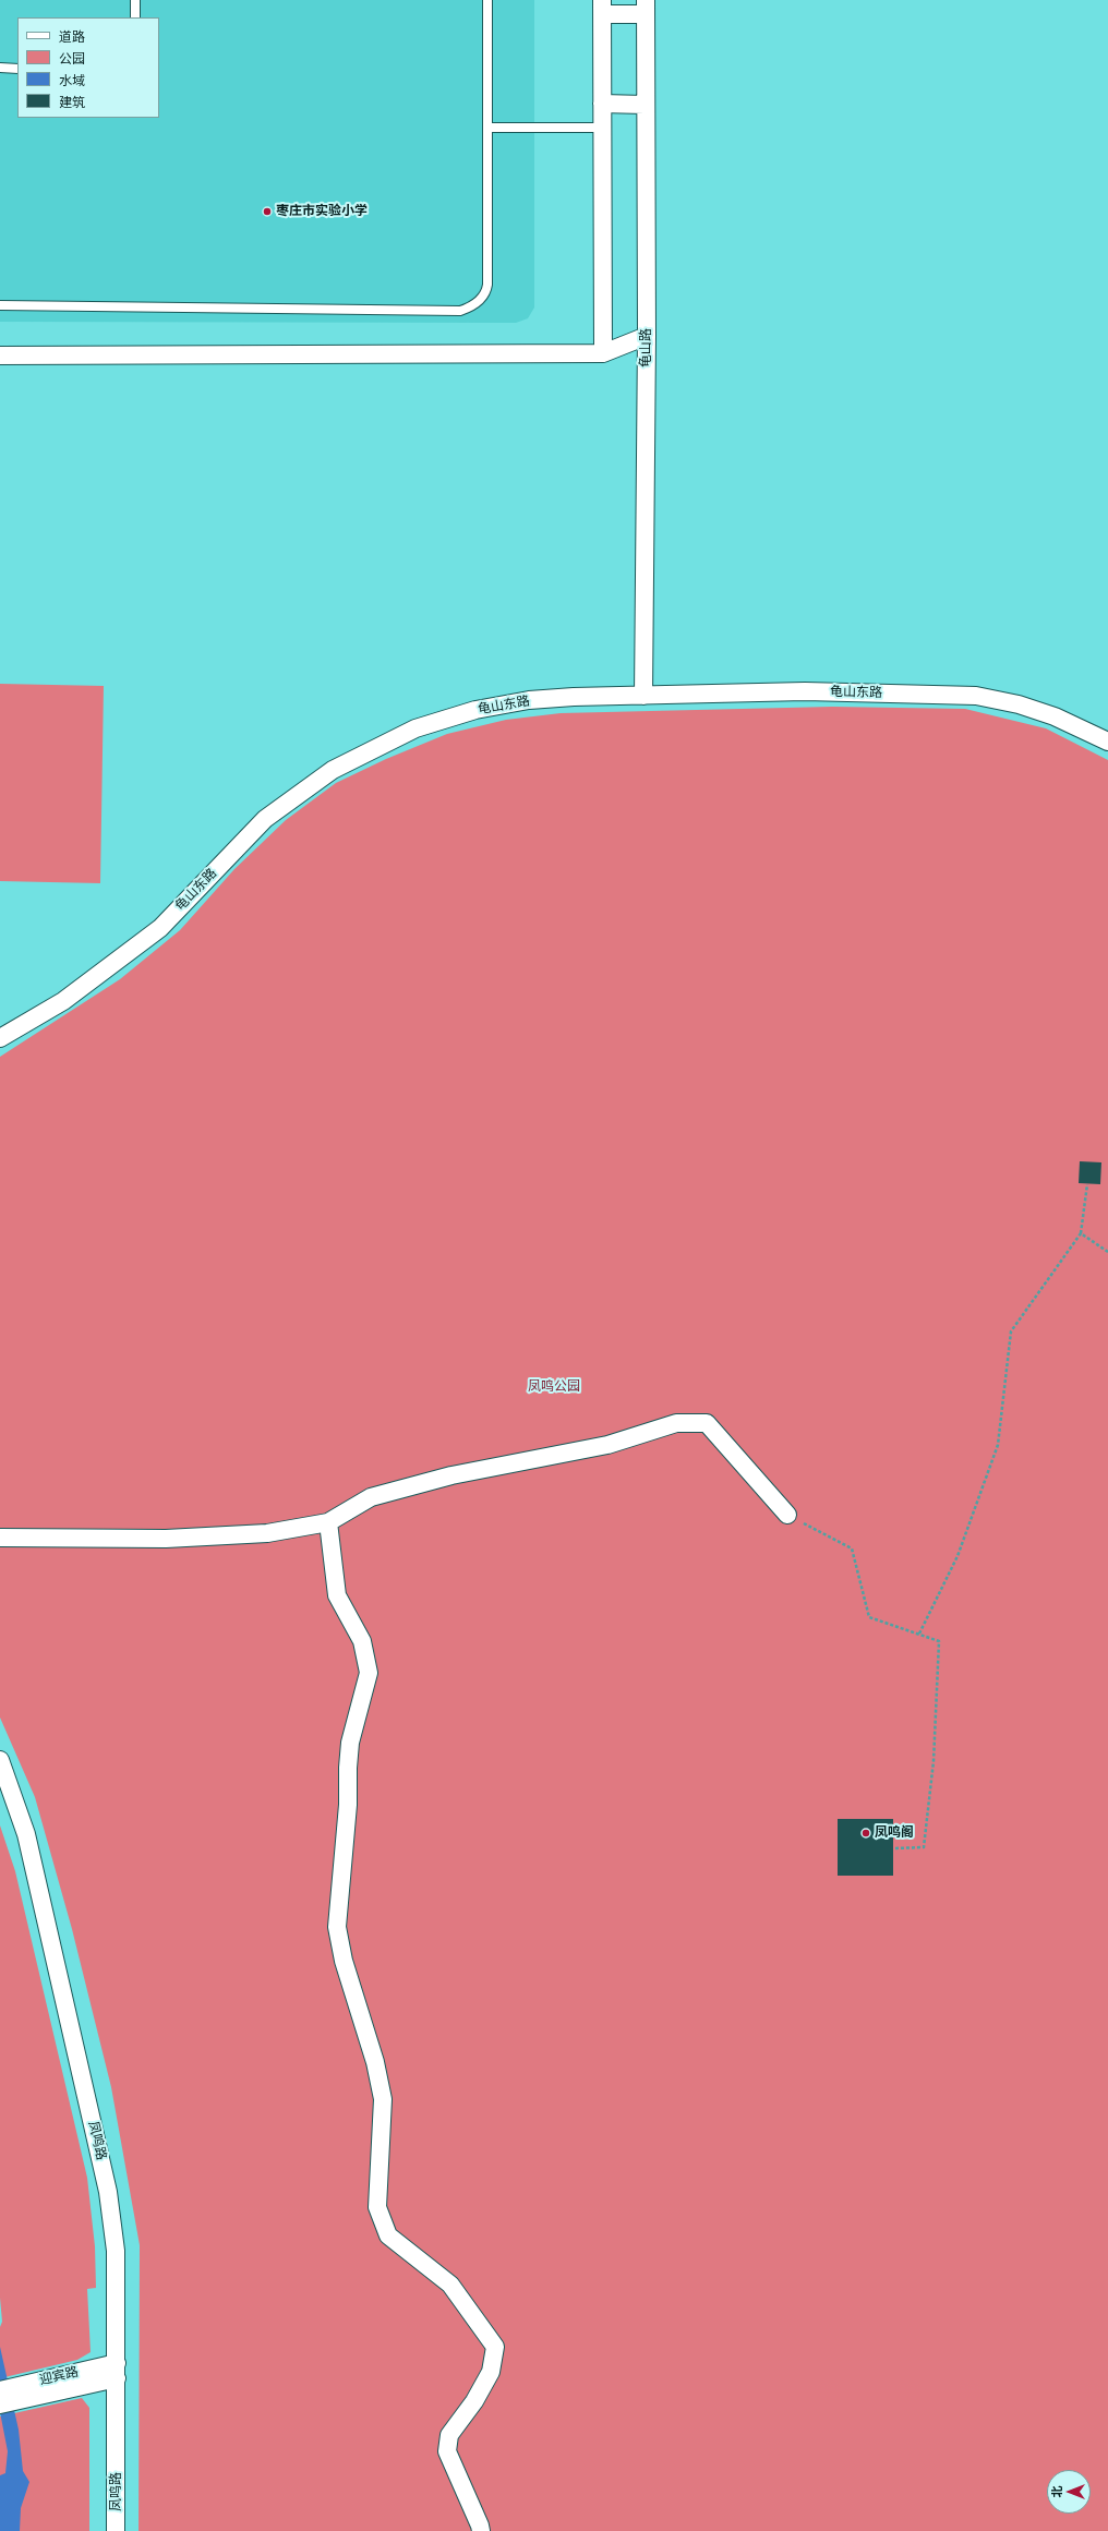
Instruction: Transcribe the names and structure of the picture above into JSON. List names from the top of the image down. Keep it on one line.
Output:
{"streets":{"street":["龟山路","龟山东路","凤鸣路","迎宾路"]},"crossings":[["龟山路","龟山东路"],["凤鸣路","迎宾路"]],"parks":["凤鸣公园"],"places":["枣庄市实验小学","凤鸣阁"],"legend":["道路","公园","水域","建筑"],"north":"left"}
